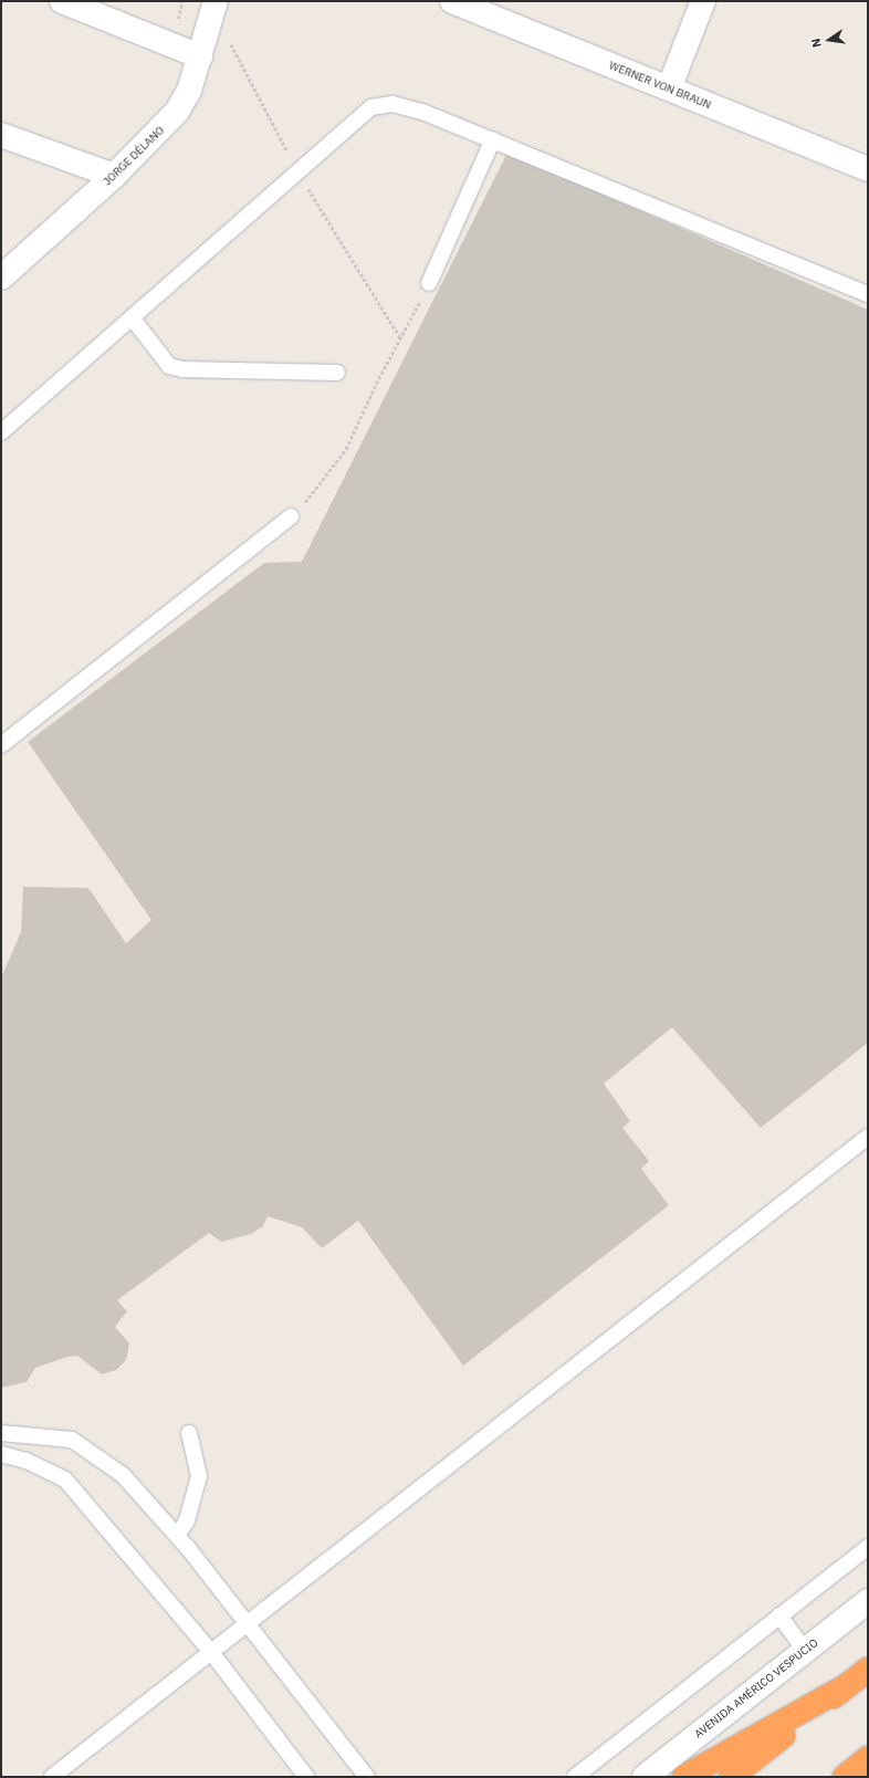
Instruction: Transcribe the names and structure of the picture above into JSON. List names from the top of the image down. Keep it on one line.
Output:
{"streets":{"street":["WERNER VON BRAUN","JORGE DÉLANO","AVENIDA AMÉRICO VESPUCIO"]},"north":"left"}
